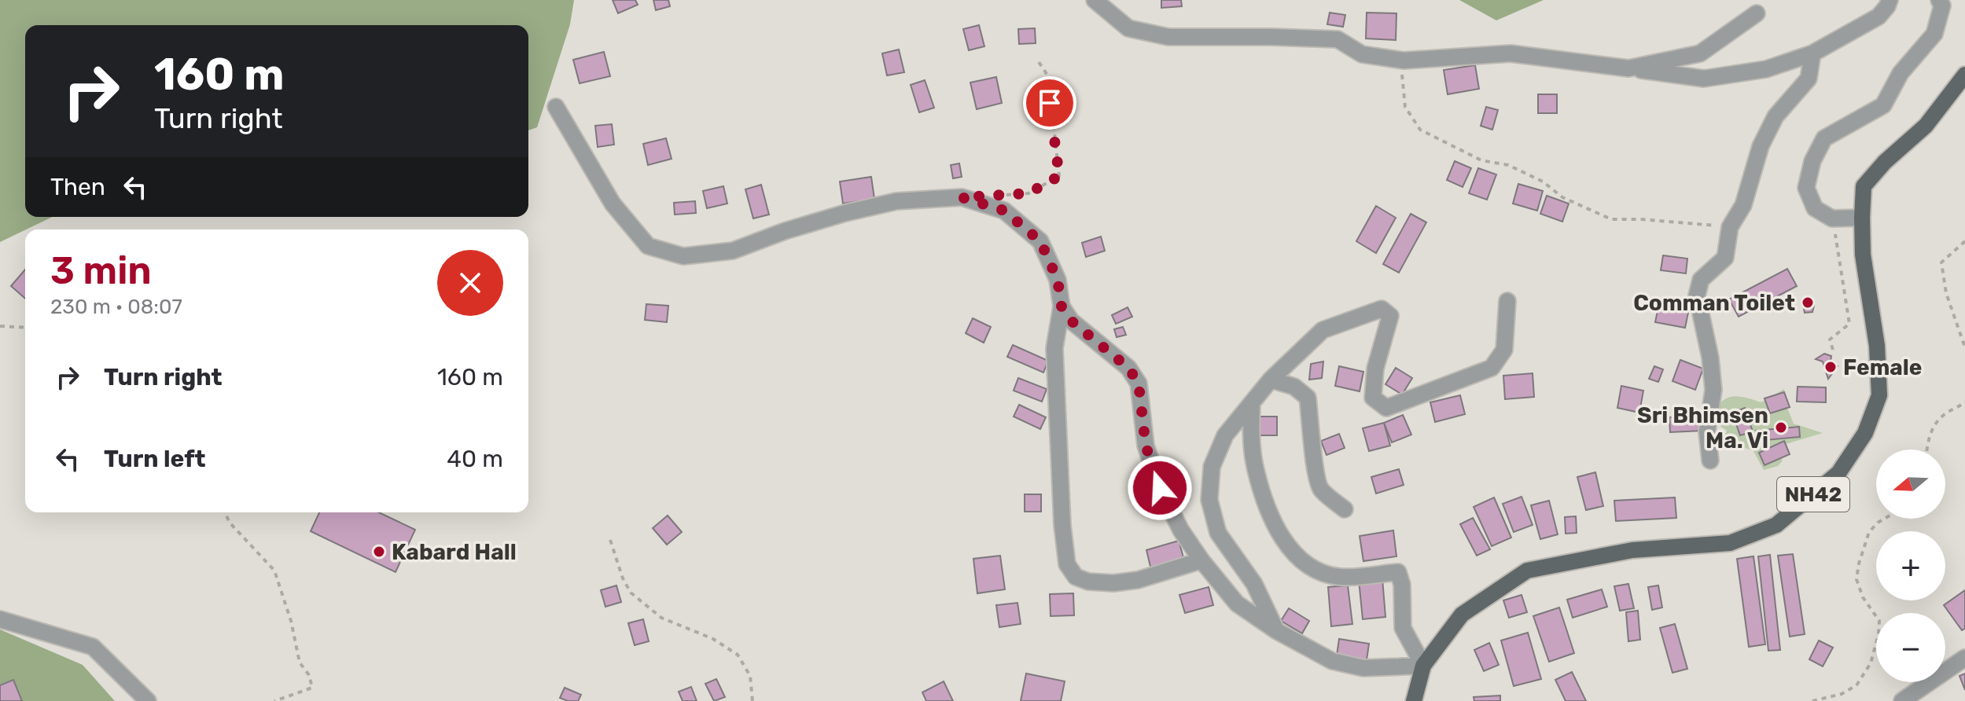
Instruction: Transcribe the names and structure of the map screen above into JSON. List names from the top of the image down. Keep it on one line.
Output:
{"streets":{"main road":["NH42"]},"places":["Comman Toilet","Female","Sri Bhimsen Ma. Vi","Kabard Hall"],"north":"left","page":{"turn":["160 m","Turn right"],"then":"Then","heading":["3 min","230 m · 08:07"],"list":[{"name":"Turn right","value":"160 m"},{"name":"Turn left","value":"40 m"}],"map_buttons":["+","−"]}}
